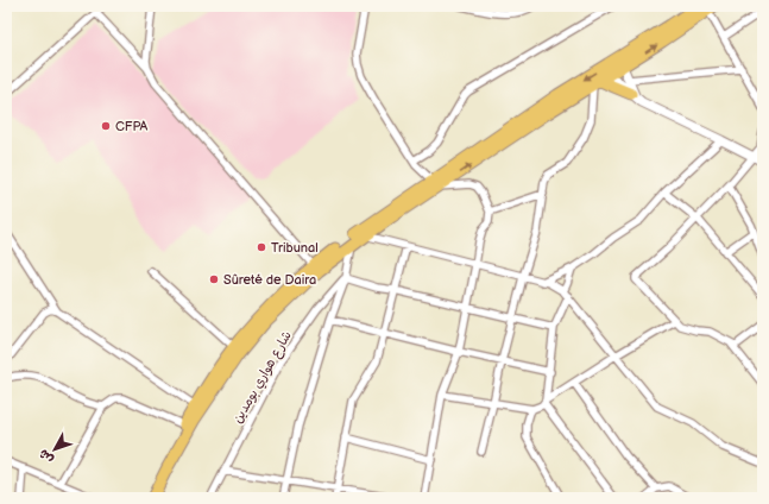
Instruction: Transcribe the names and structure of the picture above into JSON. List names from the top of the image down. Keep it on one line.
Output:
{"streets":{"street":["شارع هواري بومدين"]},"places":["CFPA","Tribunal","Sûreté de Daira"],"north":"bottom left"}
